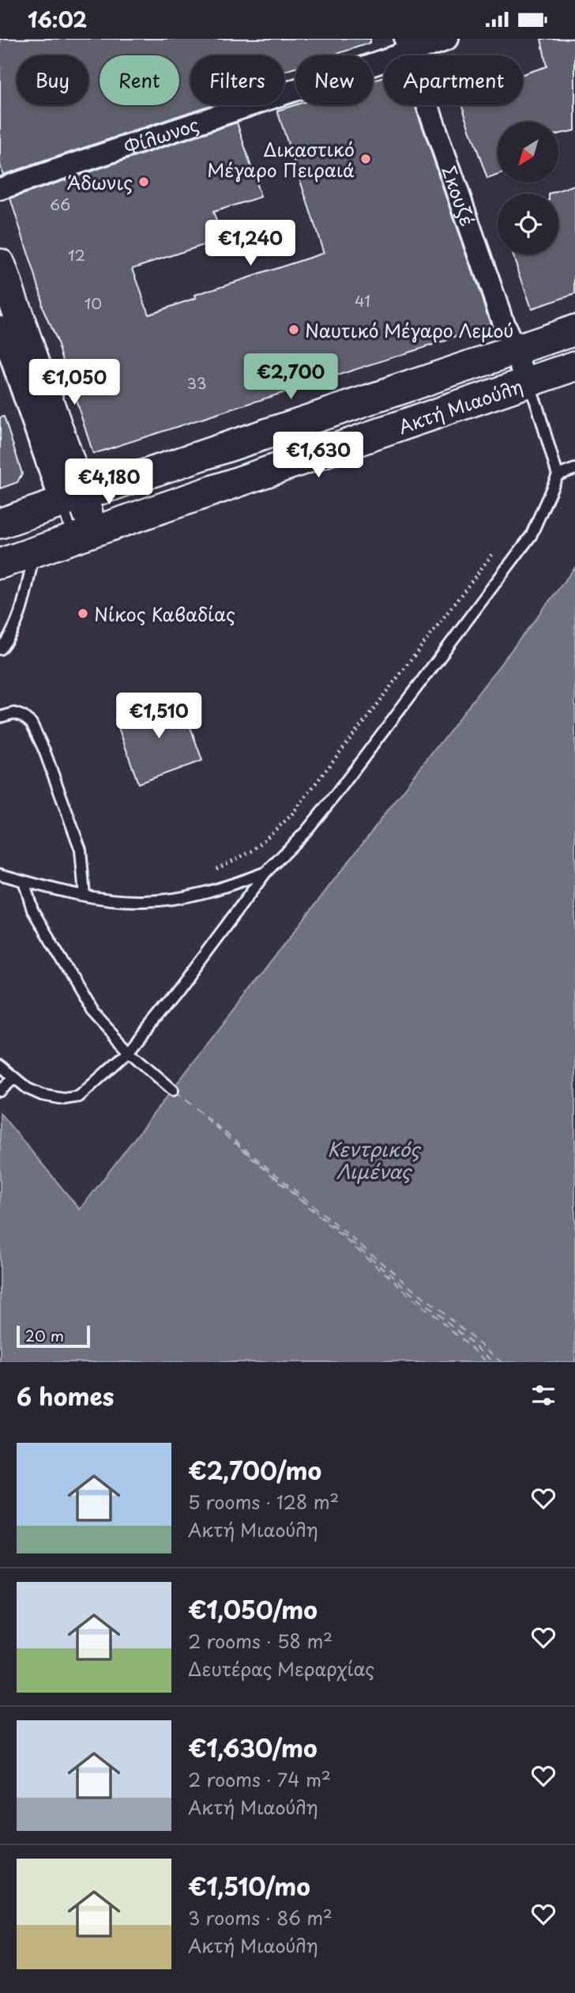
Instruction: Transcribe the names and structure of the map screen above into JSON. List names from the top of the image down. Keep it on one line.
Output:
{"streets":{"main road":["Ακτή Μιαούλη"],"street":["Φίλωνος","Σκουζέ"]},"crossings":[["Φίλωνος","Σκουζέ"],["Σκουζέ","Ακτή Μιαούλη"]],"water":["Κεντρικός Λιμένας"],"places":["Δικαστικό Μέγαρο Πειραιά","Άδωνις","Ναυτικό Μέγαρο Λεμού","Νίκος Καβαδίας"],"house_numbers":["66","12","41","10","33"],"scale_bar":"20 m","north":"bottom left","page":{"status":"16:02","chip":["Buy","Rent","Filters","New","Apartment"],"price":["€1,240","€2,700","€1,050","€1,630","€4,180","€1,510"],"scale":"20 m","heading":"6 homes","list":[{"name":"€2,700/mo","note":"5 rooms · 128 m² · Ακτή Μιαούλη"},{"name":"€1,050/mo","note":"2 rooms · 58 m² · Δευτέρας Μεραρχίας"},{"name":"€1,630/mo","note":"2 rooms · 74 m² · Ακτή Μιαούλη"},{"name":"€1,510/mo","note":"3 rooms · 86 m² · Ακτή Μιαούλη"}]}}
